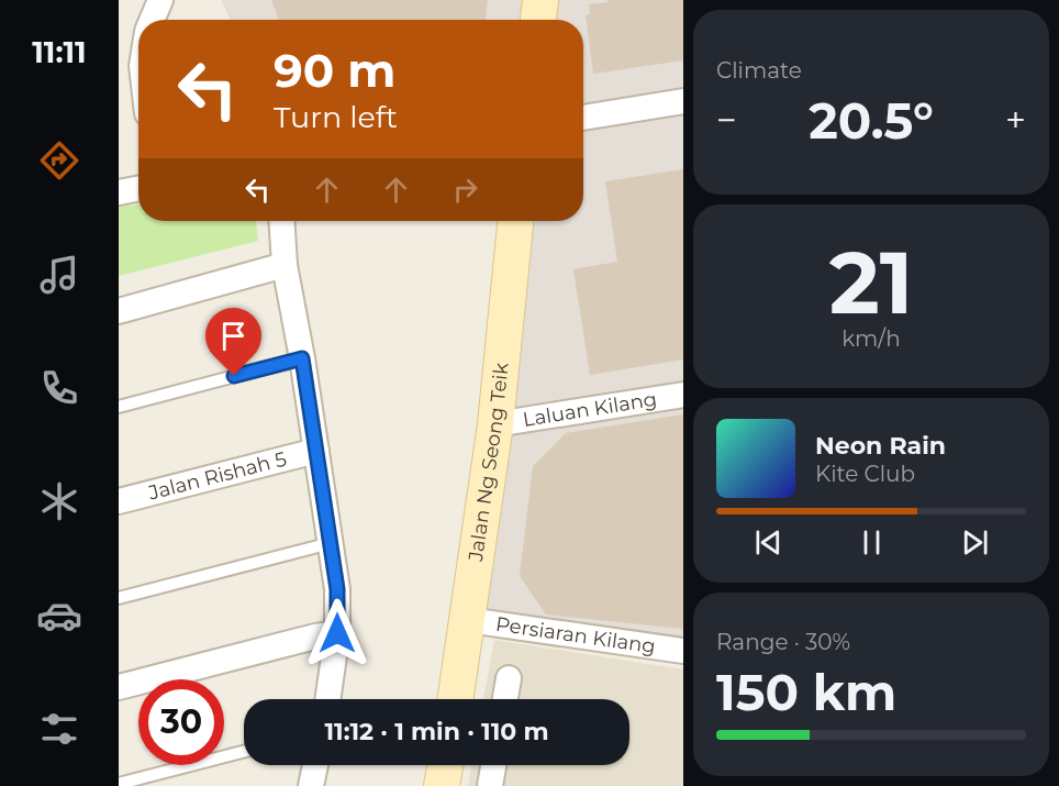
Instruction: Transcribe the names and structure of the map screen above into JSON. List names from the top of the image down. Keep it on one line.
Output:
{"streets":{"main road":["Jalan Ng Seong Teik"],"street":["Laluan Kilang","Jalan Rishah 5","Persiaran Kilang"]},"crossings":[["Laluan Kilang","Jalan Ng Seong Teik"],["Jalan Ng Seong Teik","Persiaran Kilang"]],"page":{"tabs":"11:11","tile":["Climate",["21","km/h"],["Range · 30%","150 km"]],"turn":["90 m","Turn left"],"heat":["−","20.5°","+"],"song":["Neon Rain","Kite Club"],"limit":"30","trip":"11:12 · 1 min · 110 m"}}
